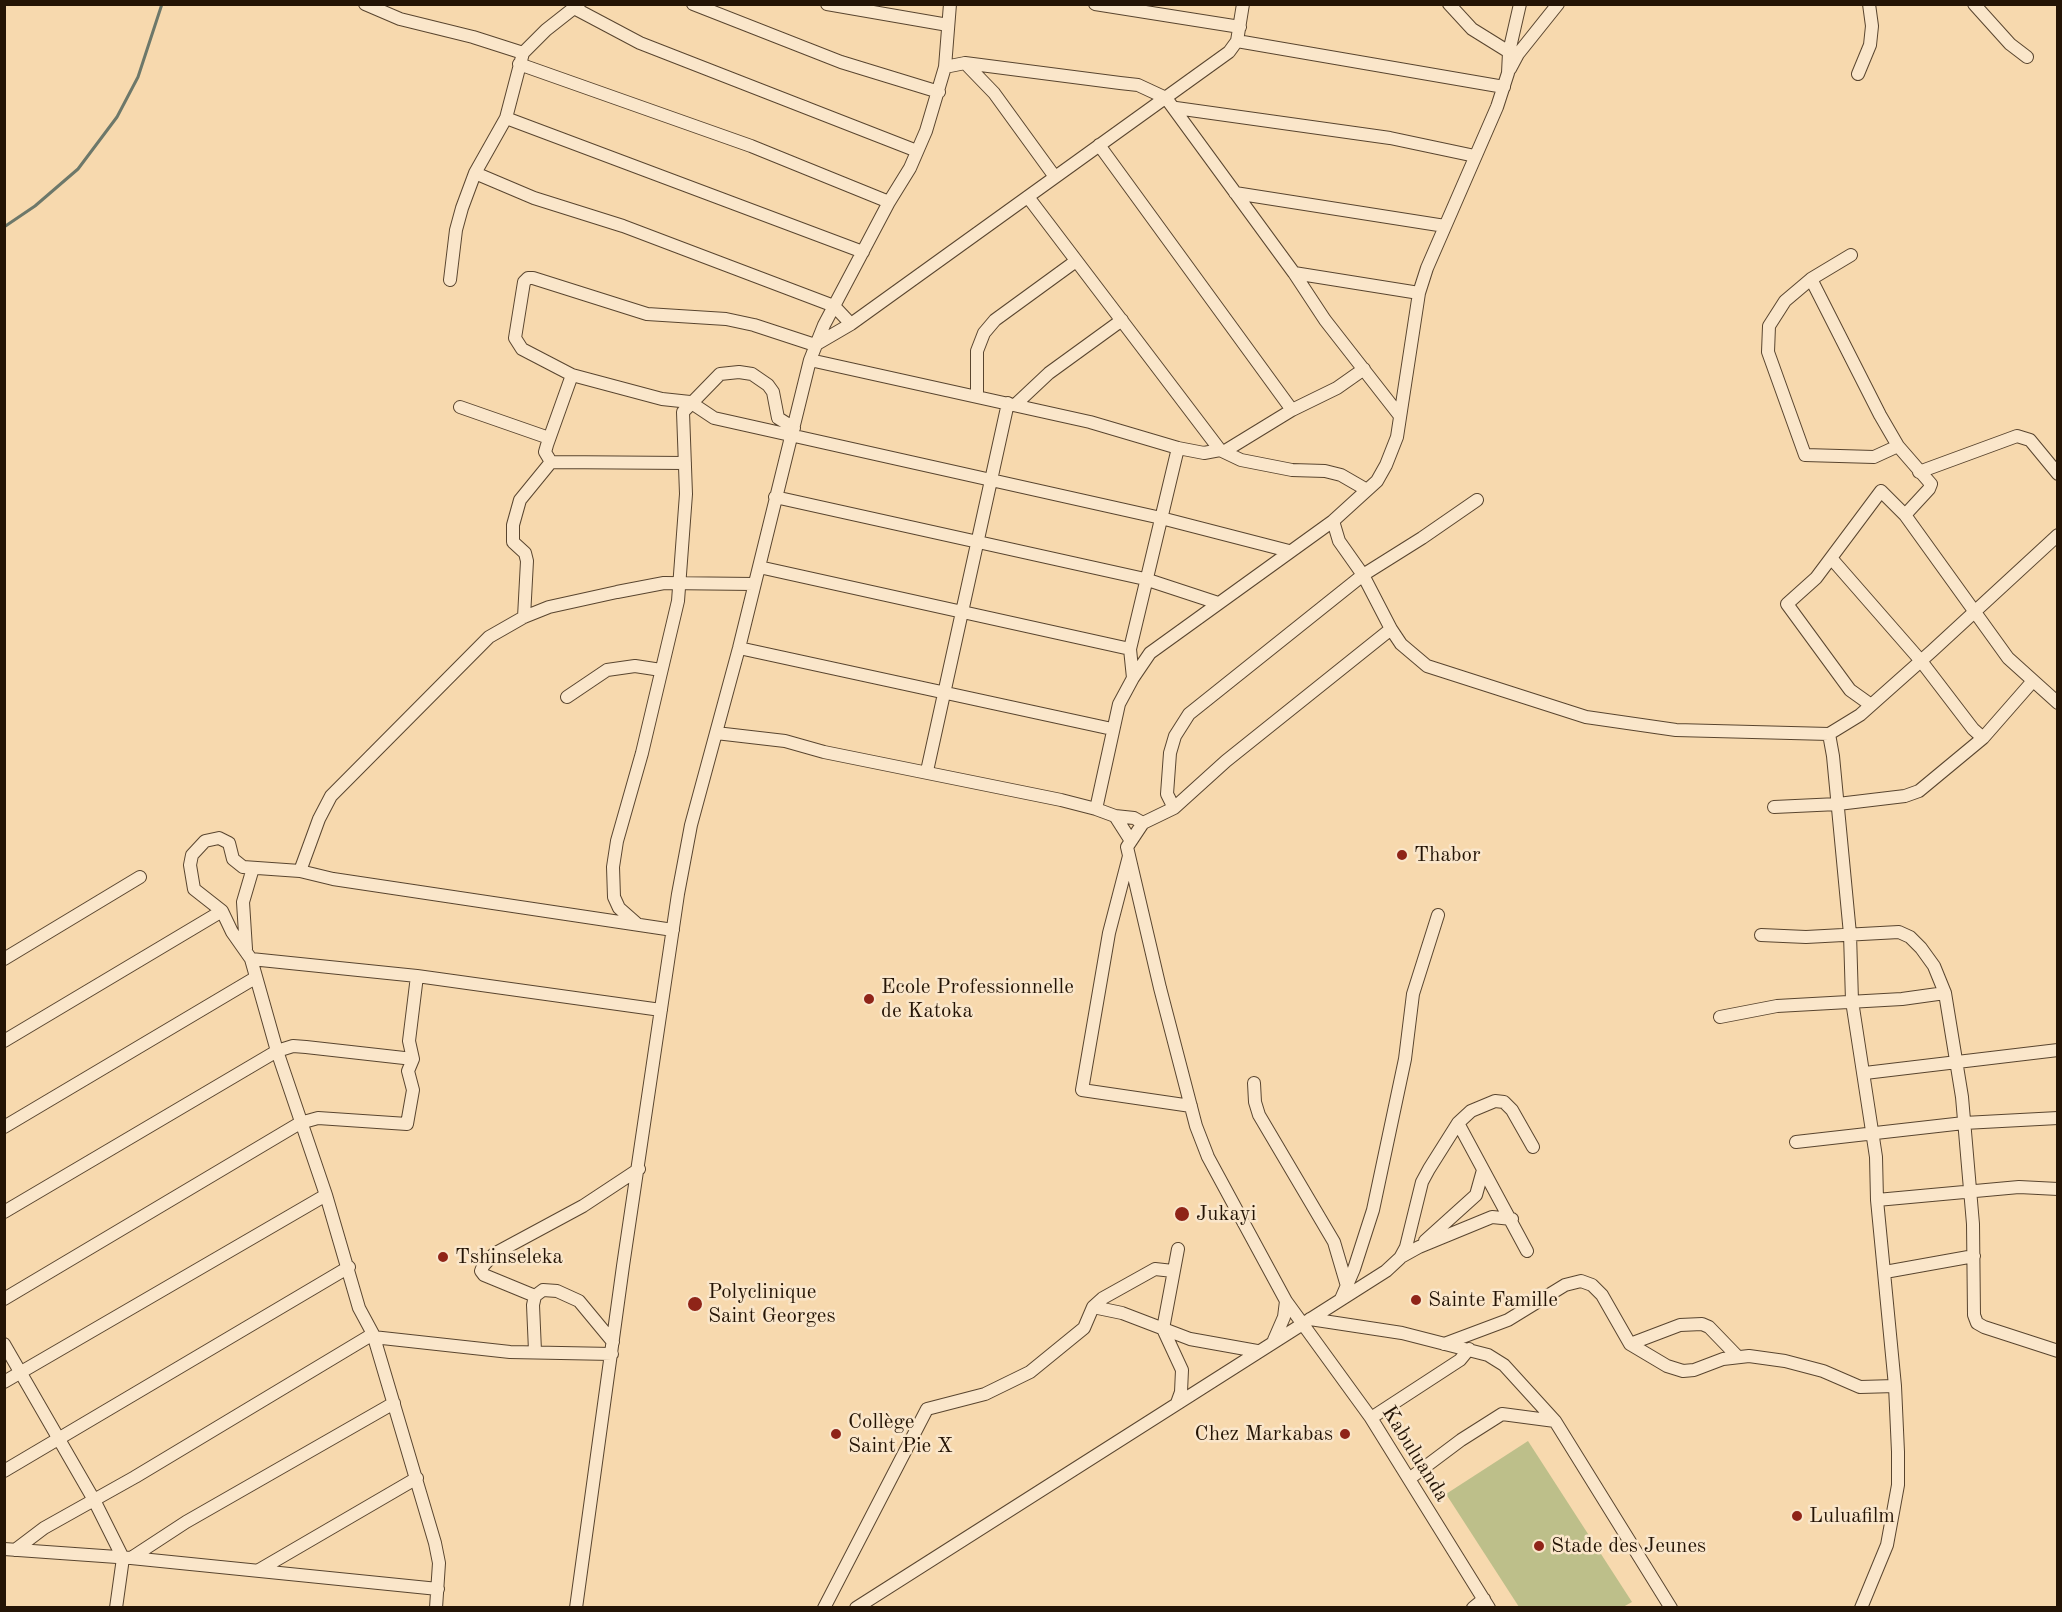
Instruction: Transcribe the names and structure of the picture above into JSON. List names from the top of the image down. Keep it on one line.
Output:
{"streets":{"street":["Kabuluanda"]},"places":["Thabor","Ecole Professionnelle de Katoka","Jukayi","Tshinseleka","Sainte Famille","Polyclinique Saint Georges","Collège Saint Pie X","Chez Markabas","Luluafilm","Stade des Jeunes"]}
